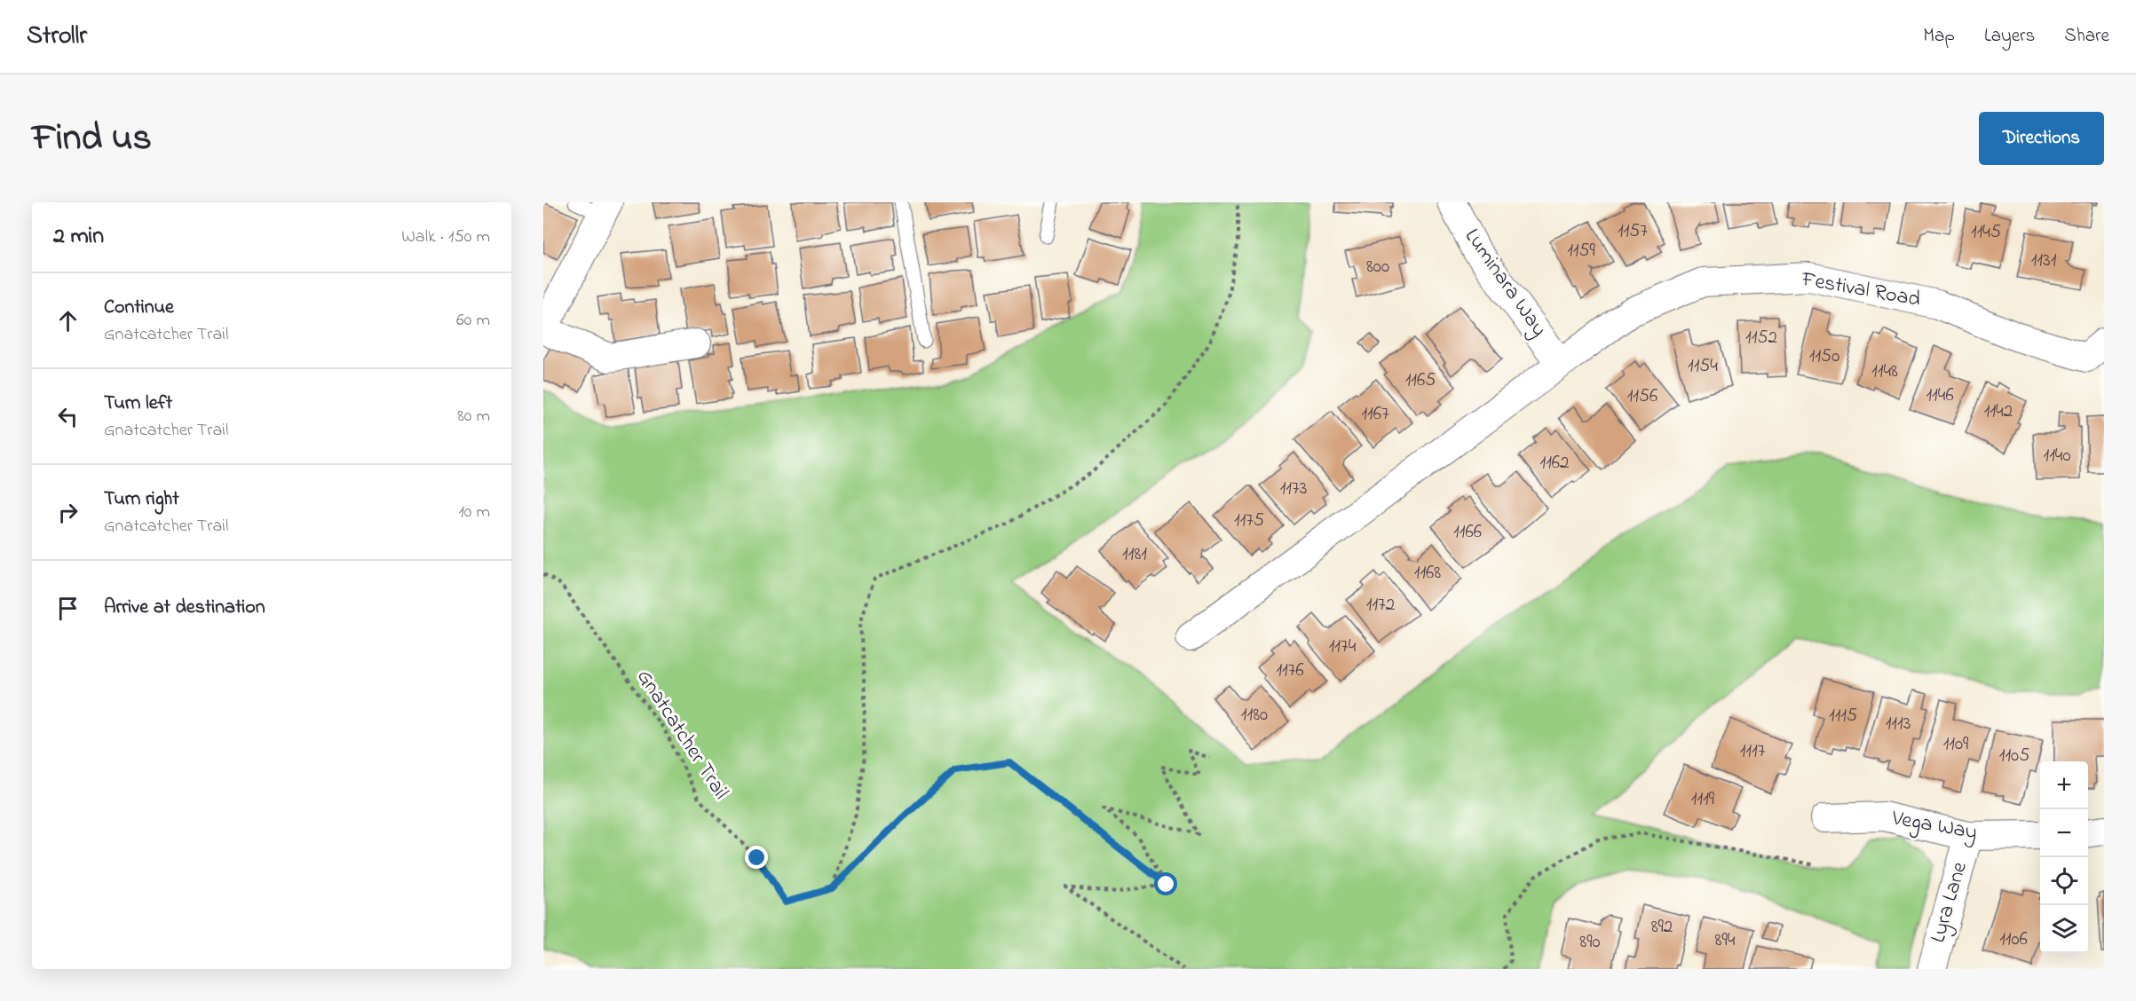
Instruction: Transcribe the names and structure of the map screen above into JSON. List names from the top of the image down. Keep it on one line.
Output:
{"streets":{"street":["Luminara Way","Festival Road","Vega Way","Lyra Lane"],"path":["Gnatcatcher Trail"]},"crossings":[["Luminara Way","Festival Road"],["Vega Way","Lyra Lane"]],"house_numbers":["1157","1145","1159","1131","800","1152","1150","1154","1148","1165","1146","1156","1142","1167","1140","1162","1173","1175","1166","1181","1168","1172","1174","1176","1180","1115","1113","1109","1117","1105","1119","892","1106","894","890"],"page":{"header":"Strollr","nav":["Map","Layers","Share"],"title":"Find us","buttons":"Directions","heading":["2 min","Walk · 150 m"],"list":[["Continue","Gnatcatcher Trail","60 m"],["Turn left","Gnatcatcher Trail","80 m"],["Turn right","Gnatcatcher Trail","10 m"],"Arrive at destination"],"map_buttons":["+","−"]}}
